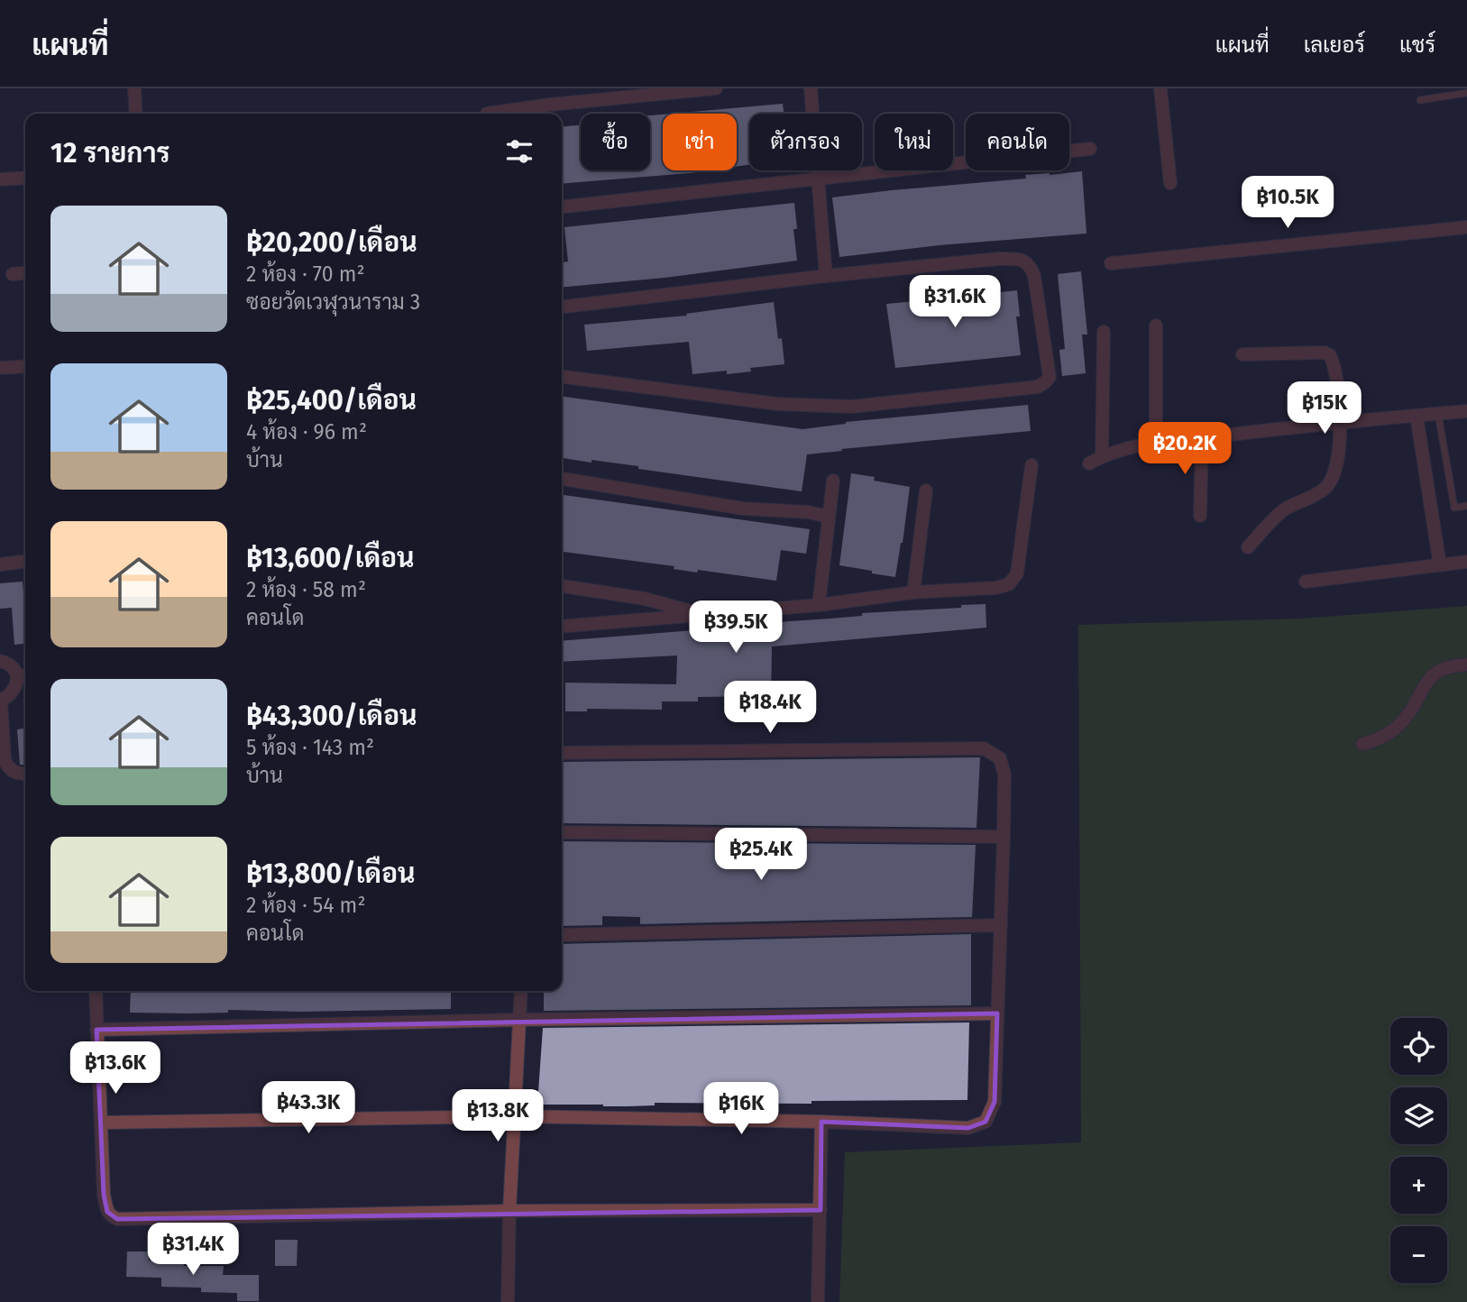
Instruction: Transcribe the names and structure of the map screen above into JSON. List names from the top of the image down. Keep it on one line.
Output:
{"page":{"header":"แผนที่","nav":["แผนที่","เลเยอร์","แชร์"],"chip":["ซื้อ","เช่า","ตัวกรอง","ใหม่","คอนโด"],"heading":"12 รายการ","price":["฿10.5K","฿31.6K","฿15K","฿20.2K","฿39.5K","฿18.4K","฿25.4K","฿13.6K","฿43.3K","฿16K","฿13.8K","฿31.4K"],"list":[{"name":"฿20,200/เดือน","note":"2 ห้อง · 70 m² · ซอยวัดเวฬุวนาราม 3"},{"name":"฿25,400/เดือน","note":"4 ห้อง · 96 m² · บ้าน"},{"name":"฿13,600/เดือน","note":"2 ห้อง · 58 m² · คอนโด"},{"name":"฿43,300/เดือน","note":"5 ห้อง · 143 m² · บ้าน"},{"name":"฿13,800/เดือน","note":"2 ห้อง · 54 m² · คอนโด"}],"map_buttons":["+","−"]}}
